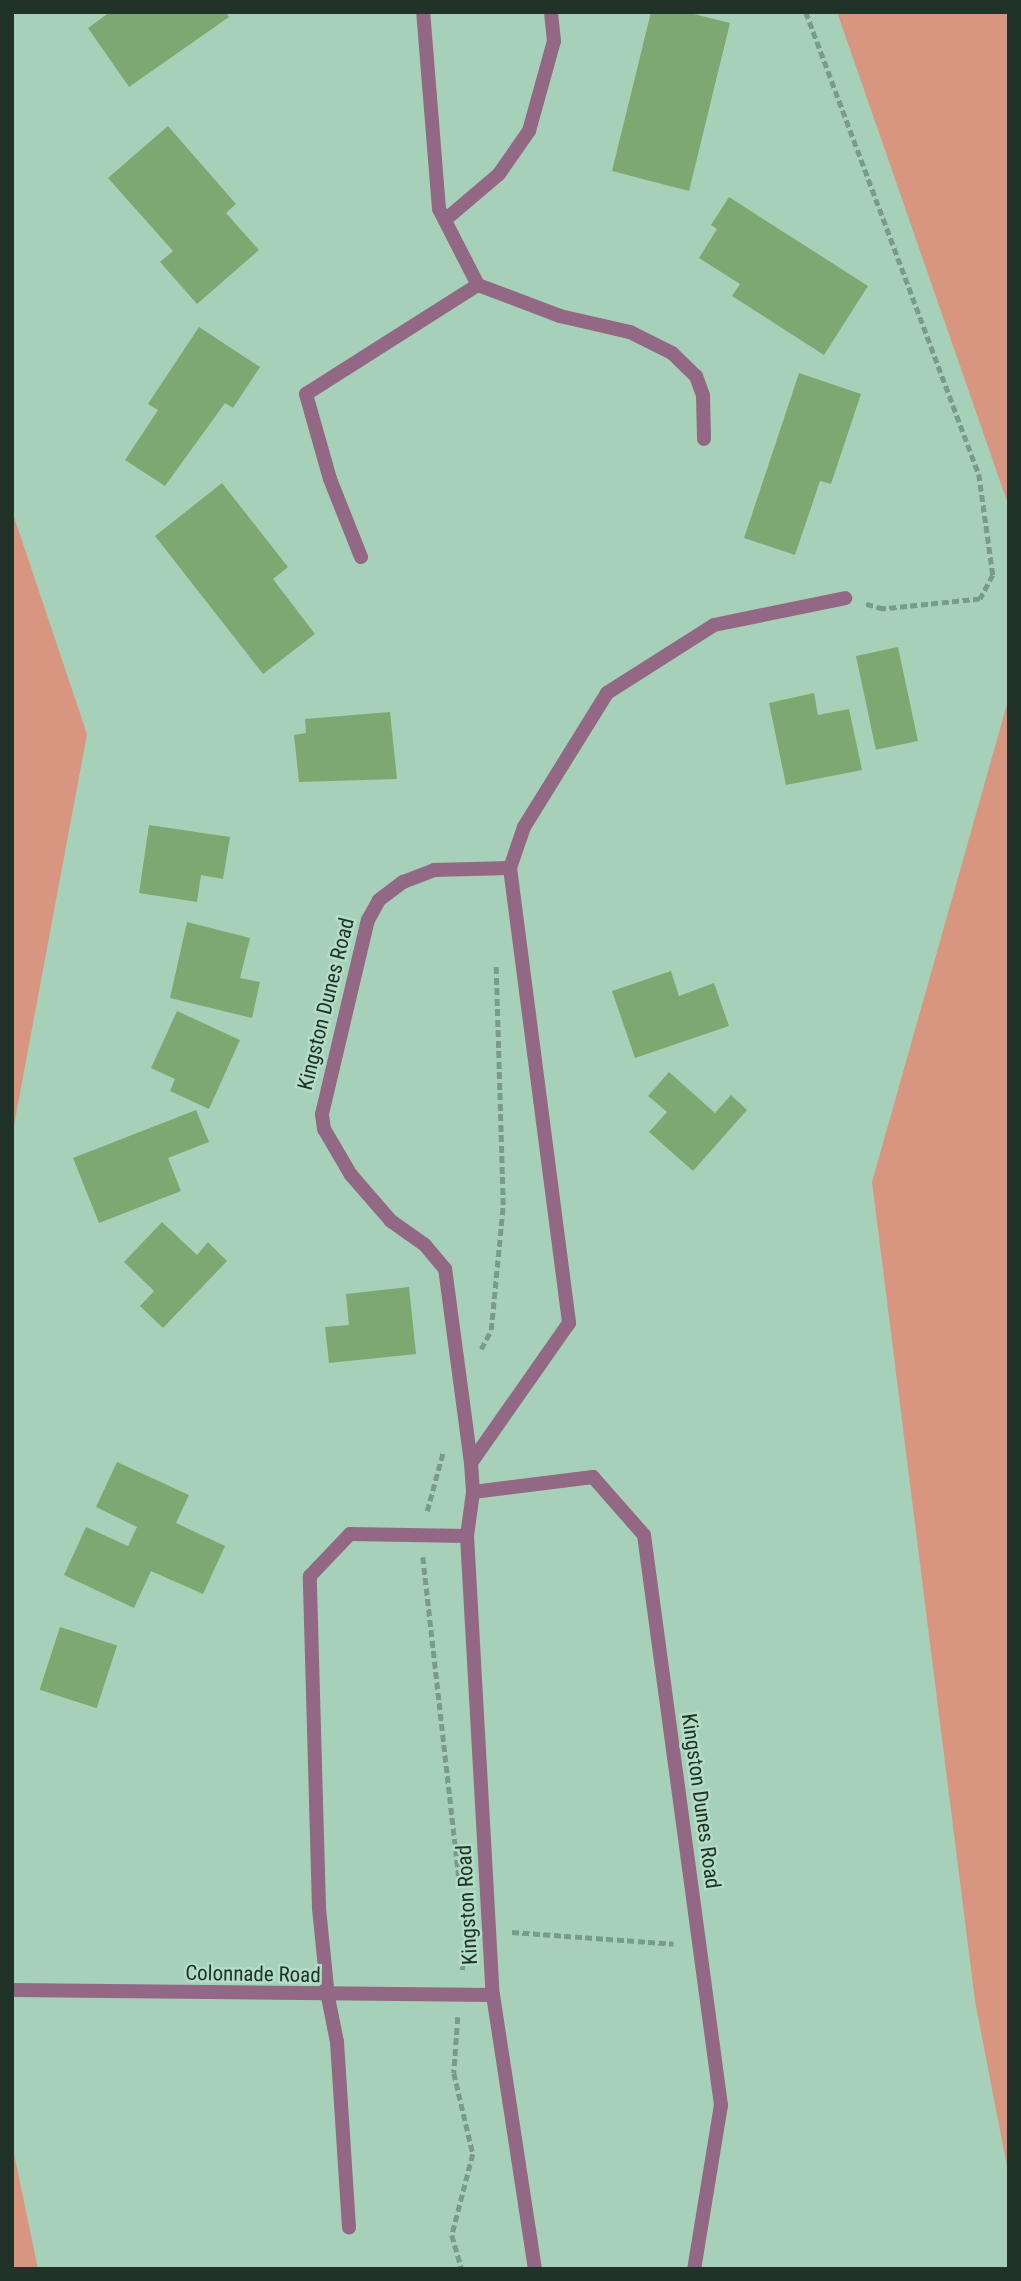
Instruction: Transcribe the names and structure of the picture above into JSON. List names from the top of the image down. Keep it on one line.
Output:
{"streets":{"street":["Kingston Dunes Road","Kingston Road","Colonnade Road"]},"crossings":[["Kingston Dunes Road","Kingston Road"],["Kingston Road","Colonnade Road"]]}
